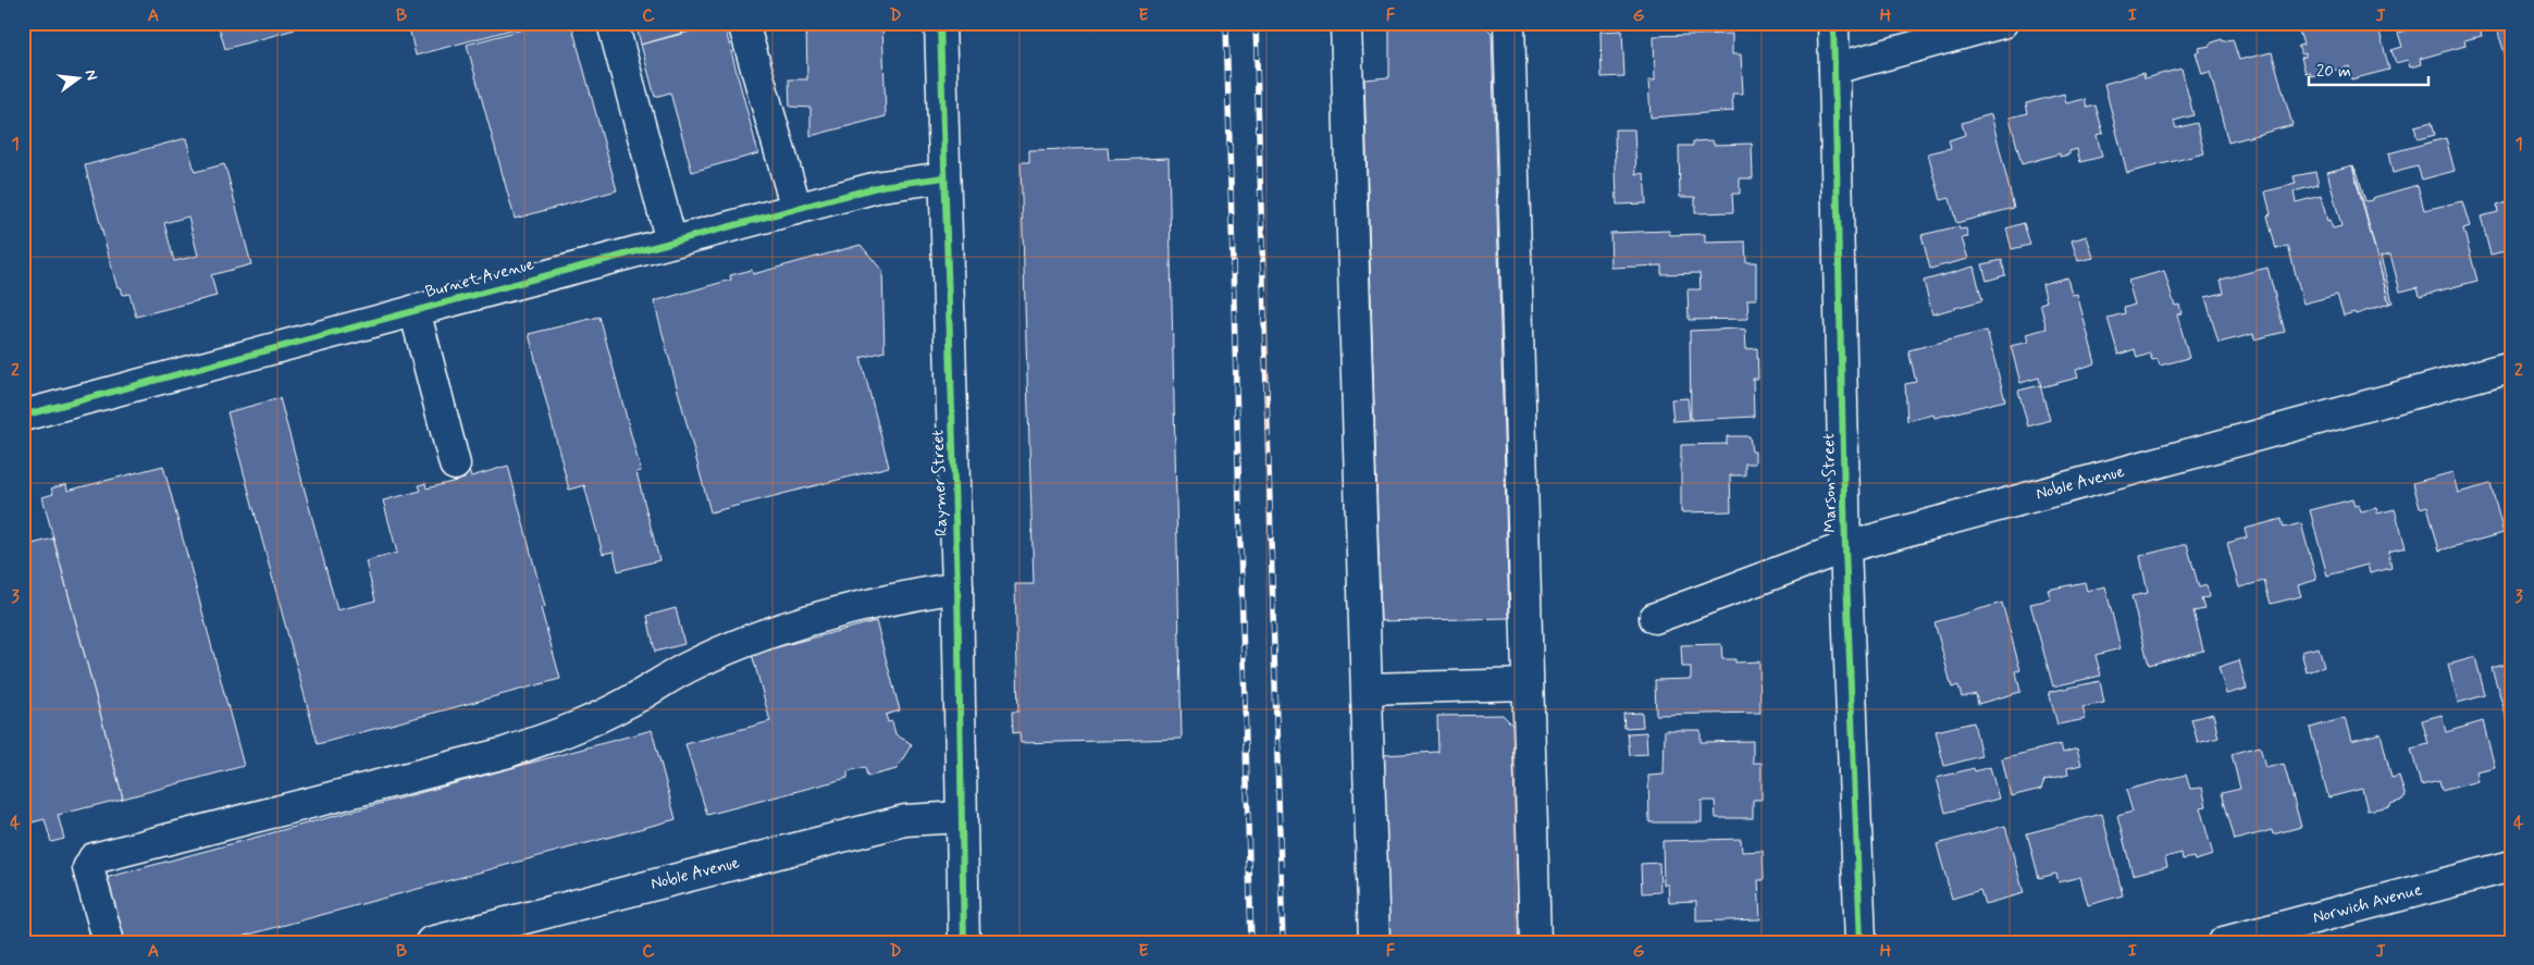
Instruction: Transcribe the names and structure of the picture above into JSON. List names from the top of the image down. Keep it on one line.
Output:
{"streets":{"street":["Burnet Avenue","Raymer Street","Marson Street","Noble Avenue","Norwich Avenue"]},"crossings":[["Burnet Avenue","Raymer Street"],["Raymer Street","Noble Avenue"],["Marson Street","Noble Avenue"]],"scale_bar":"20 m","north":"right","grid":{"columns":["A","B","C","D","E","F","G","H","I","J"],"rows":["1","2","3","4"]}}
